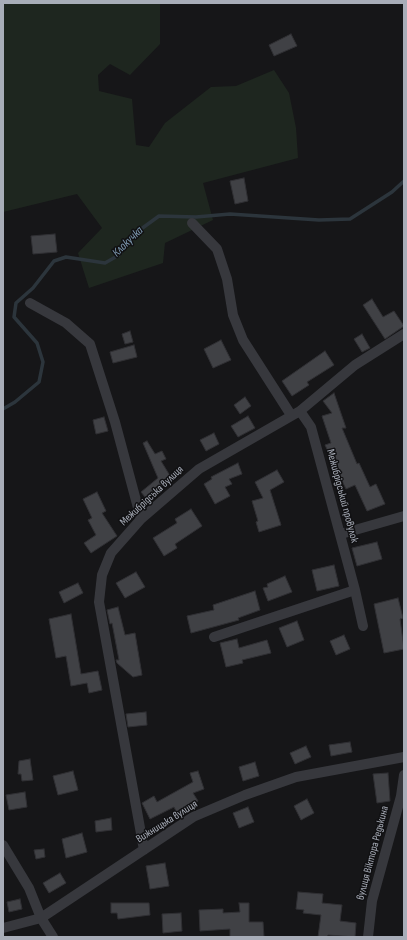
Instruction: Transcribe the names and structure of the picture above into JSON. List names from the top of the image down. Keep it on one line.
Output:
{"streets":{"street":["Межибрідська вулиця","Межибрідський провулок","Вижницька вулиця","вулиця Віктора Редькина"]},"crossings":[["Межибрідська вулиця","Межибрідський провулок"],["Межибрідська вулиця","Вижницька вулиця"]],"water":["Клокучка"]}
